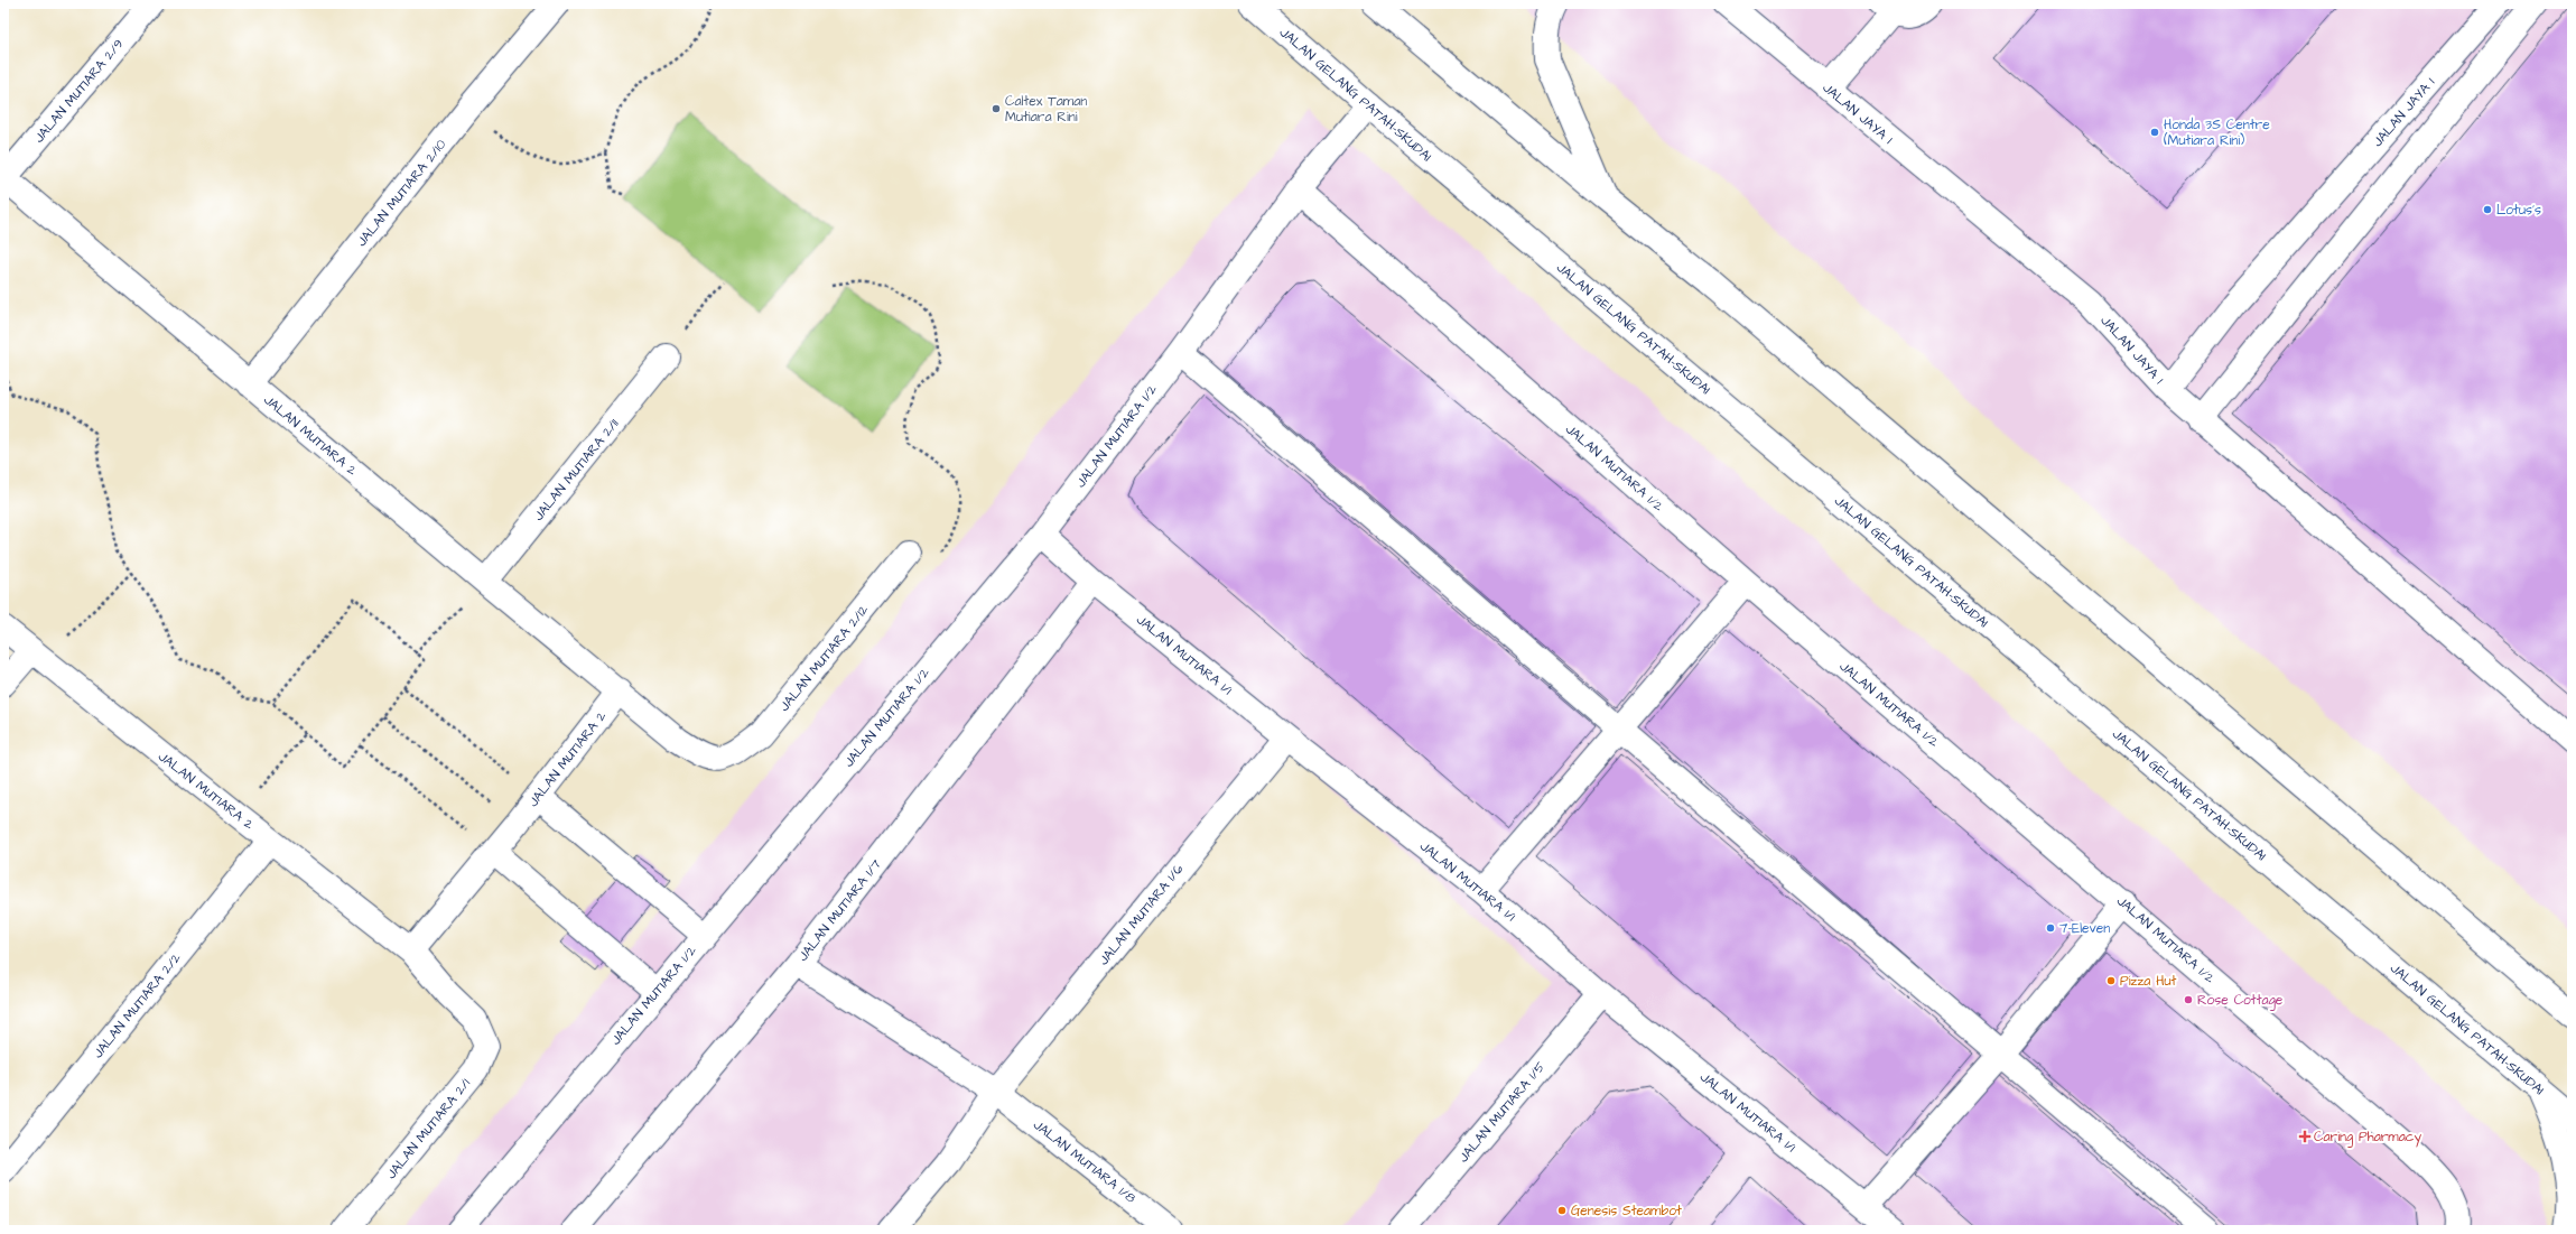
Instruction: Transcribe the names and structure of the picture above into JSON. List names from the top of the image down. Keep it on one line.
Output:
{"streets":{"street":["JALAN MUTIARA 2/9","JALAN GELANG PATAH-SKUDAI","JALAN JAYA 1","JALAN MUTIARA 2/10","JALAN MUTIARA 2","JALAN MUTIARA 1/2","JALAN MUTIARA 2/11","JALAN MUTIARA 1/1","JALAN MUTIARA 2/12","JALAN MUTIARA 1/7","JALAN MUTIARA 1/6","JALAN MUTIARA 2/2","JALAN MUTIARA 1/5","JALAN MUTIARA 2/1","JALAN MUTIARA 1/8"]},"crossings":[["JALAN MUTIARA 2/9","JALAN MUTIARA 2"],["JALAN GELANG PATAH-SKUDAI","JALAN MUTIARA 1/2"],["JALAN MUTIARA 2/10","JALAN MUTIARA 2"],["JALAN MUTIARA 2","JALAN MUTIARA 2/11"],["JALAN MUTIARA 2","JALAN MUTIARA 2/12"],["JALAN MUTIARA 2","JALAN MUTIARA 2/2"],["JALAN MUTIARA 2","JALAN MUTIARA 2/1"],["JALAN MUTIARA 1/2","JALAN MUTIARA 1/1"],["JALAN MUTIARA 1/1","JALAN MUTIARA 1/7"],["JALAN MUTIARA 1/1","JALAN MUTIARA 1/6"],["JALAN MUTIARA 1/1","JALAN MUTIARA 1/5"],["JALAN MUTIARA 1/7","JALAN MUTIARA 1/8"],["JALAN MUTIARA 1/6","JALAN MUTIARA 1/8"]],"places":{"other":["Caltex Taman Mutiara Rini","Honda 3S Centre (Mutiara Rini)","Lotus's","7-Eleven","Pizza Hut","Rose Cottage","Genesis Steambot"],"health":["Caring Pharmacy"]}}
